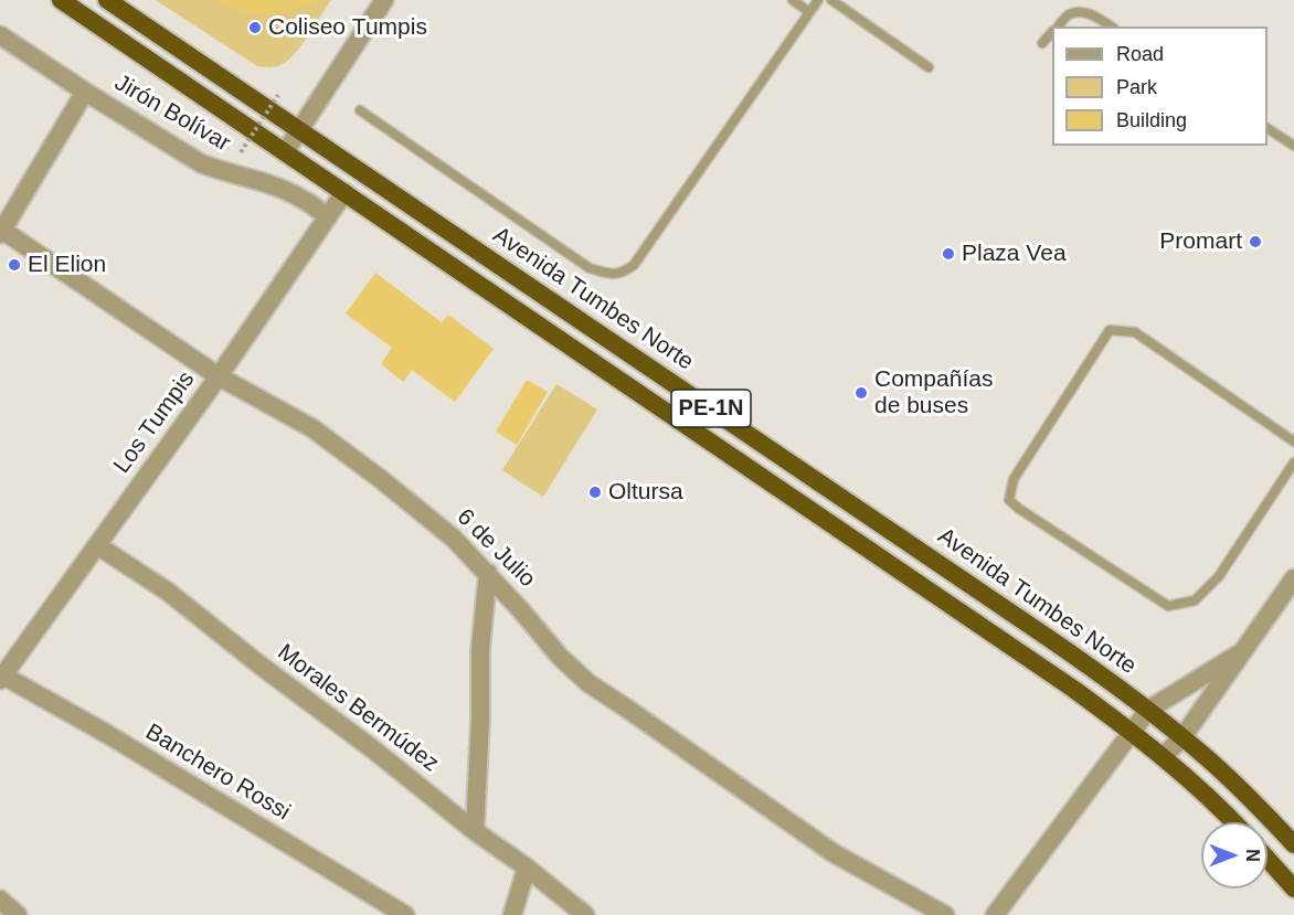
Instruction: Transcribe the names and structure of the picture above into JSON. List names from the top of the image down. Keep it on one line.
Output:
{"streets":{"highway":["Avenida Tumbes Norte","PE-1N"],"street":["Jirón Bolívar","Los Tumpis","6 de Julio","Morales Bermúdez","Banchero Rossi"]},"crossings":[["Jirón Bolívar","Los Tumpis"],["PE-1N","Los Tumpis"],["Los Tumpis","6 de Julio"],["Los Tumpis","Morales Bermúdez"],["Los Tumpis","Banchero Rossi"]],"places":["Coliseo Tumpis","Promart","Plaza Vea","El Elion","Compañías de buses","Oltursa"],"legend":["Road","Park","Building"],"north":"right"}
